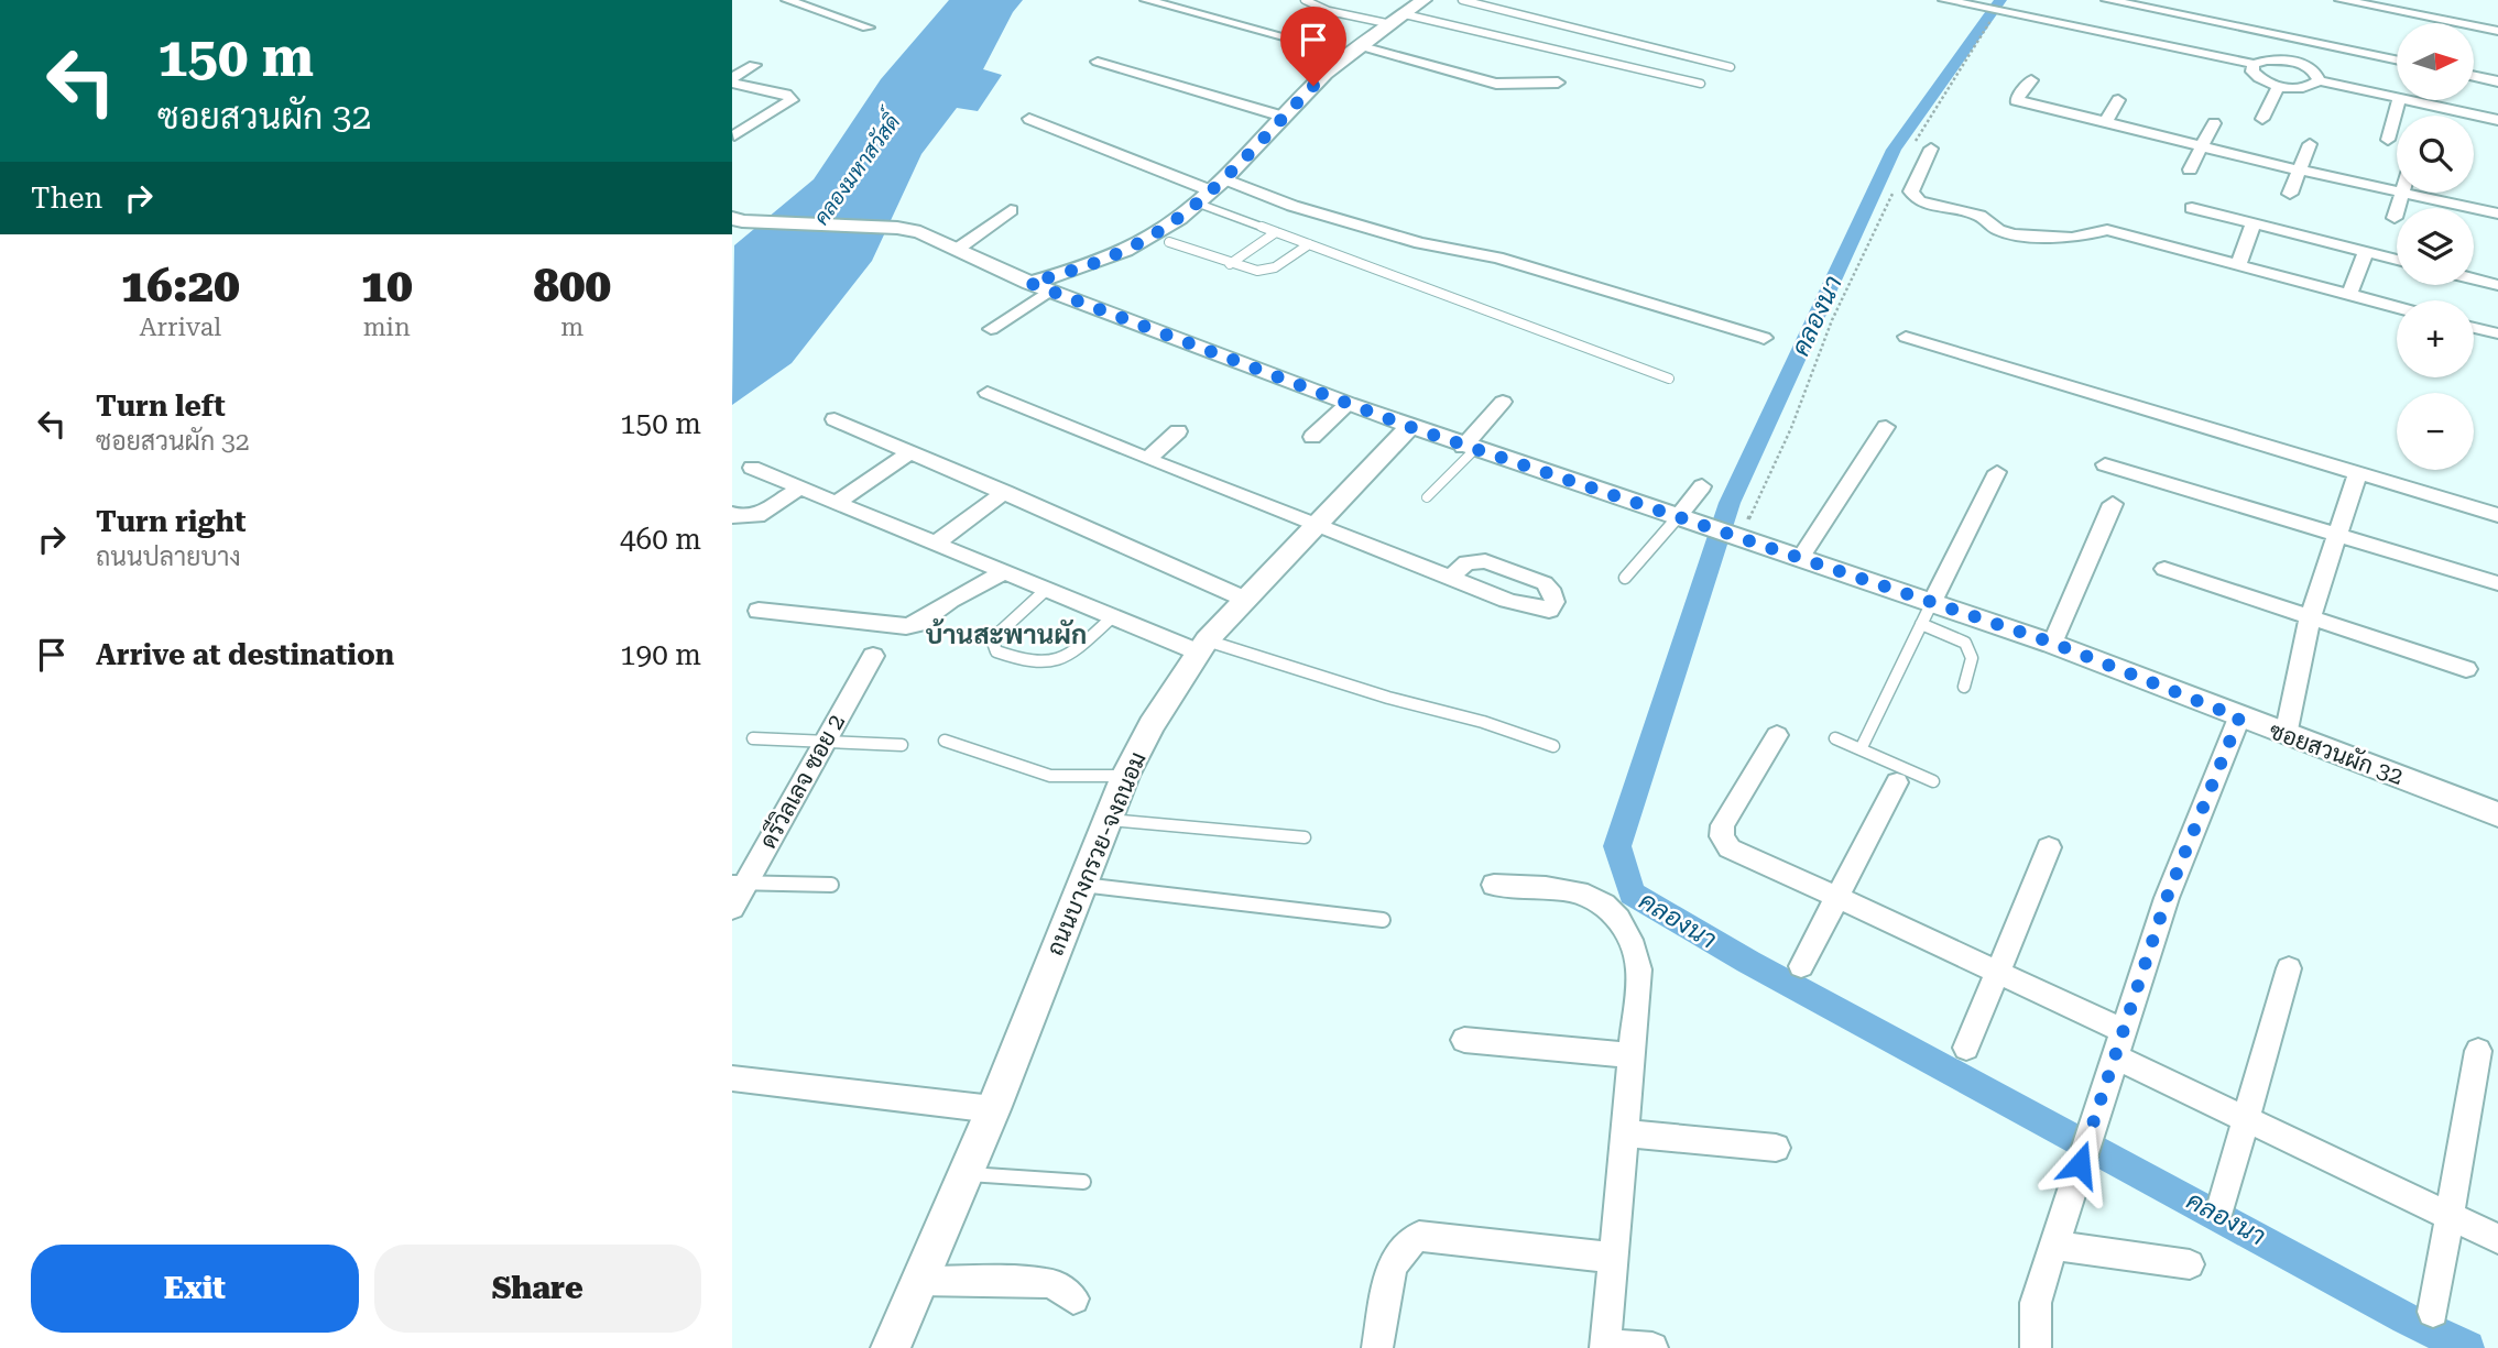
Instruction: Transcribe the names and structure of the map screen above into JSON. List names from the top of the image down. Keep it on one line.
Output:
{"streets":{"street":["ซอยสวนผัก 32","ดรีวิลเลจ ซอย 2","ถนนบางกรวย-จงถนอม"]},"crossings":[["ซอยสวนผัก 32","ถนนบางกรวย-จงถนอม"]],"districts":["บ้านสะพานผัก"],"water":["คลองมหาสวัสดิ์","คลองนา"],"north":"right","page":{"turn":["150 m","ซอยสวนผัก 32"],"map_buttons":["+","−"],"then":"Then","eta":["16:20","Arrival","10","min","800","m"],"list":[{"name":"Turn left","note":"ซอยสวนผัก 32","value":"150 m"},{"name":"Turn right","note":"ถนนปลายบาง","value":"460 m"},{"name":"Arrive at destination","value":"190 m"}],"buttons":["Exit","Share"]}}
